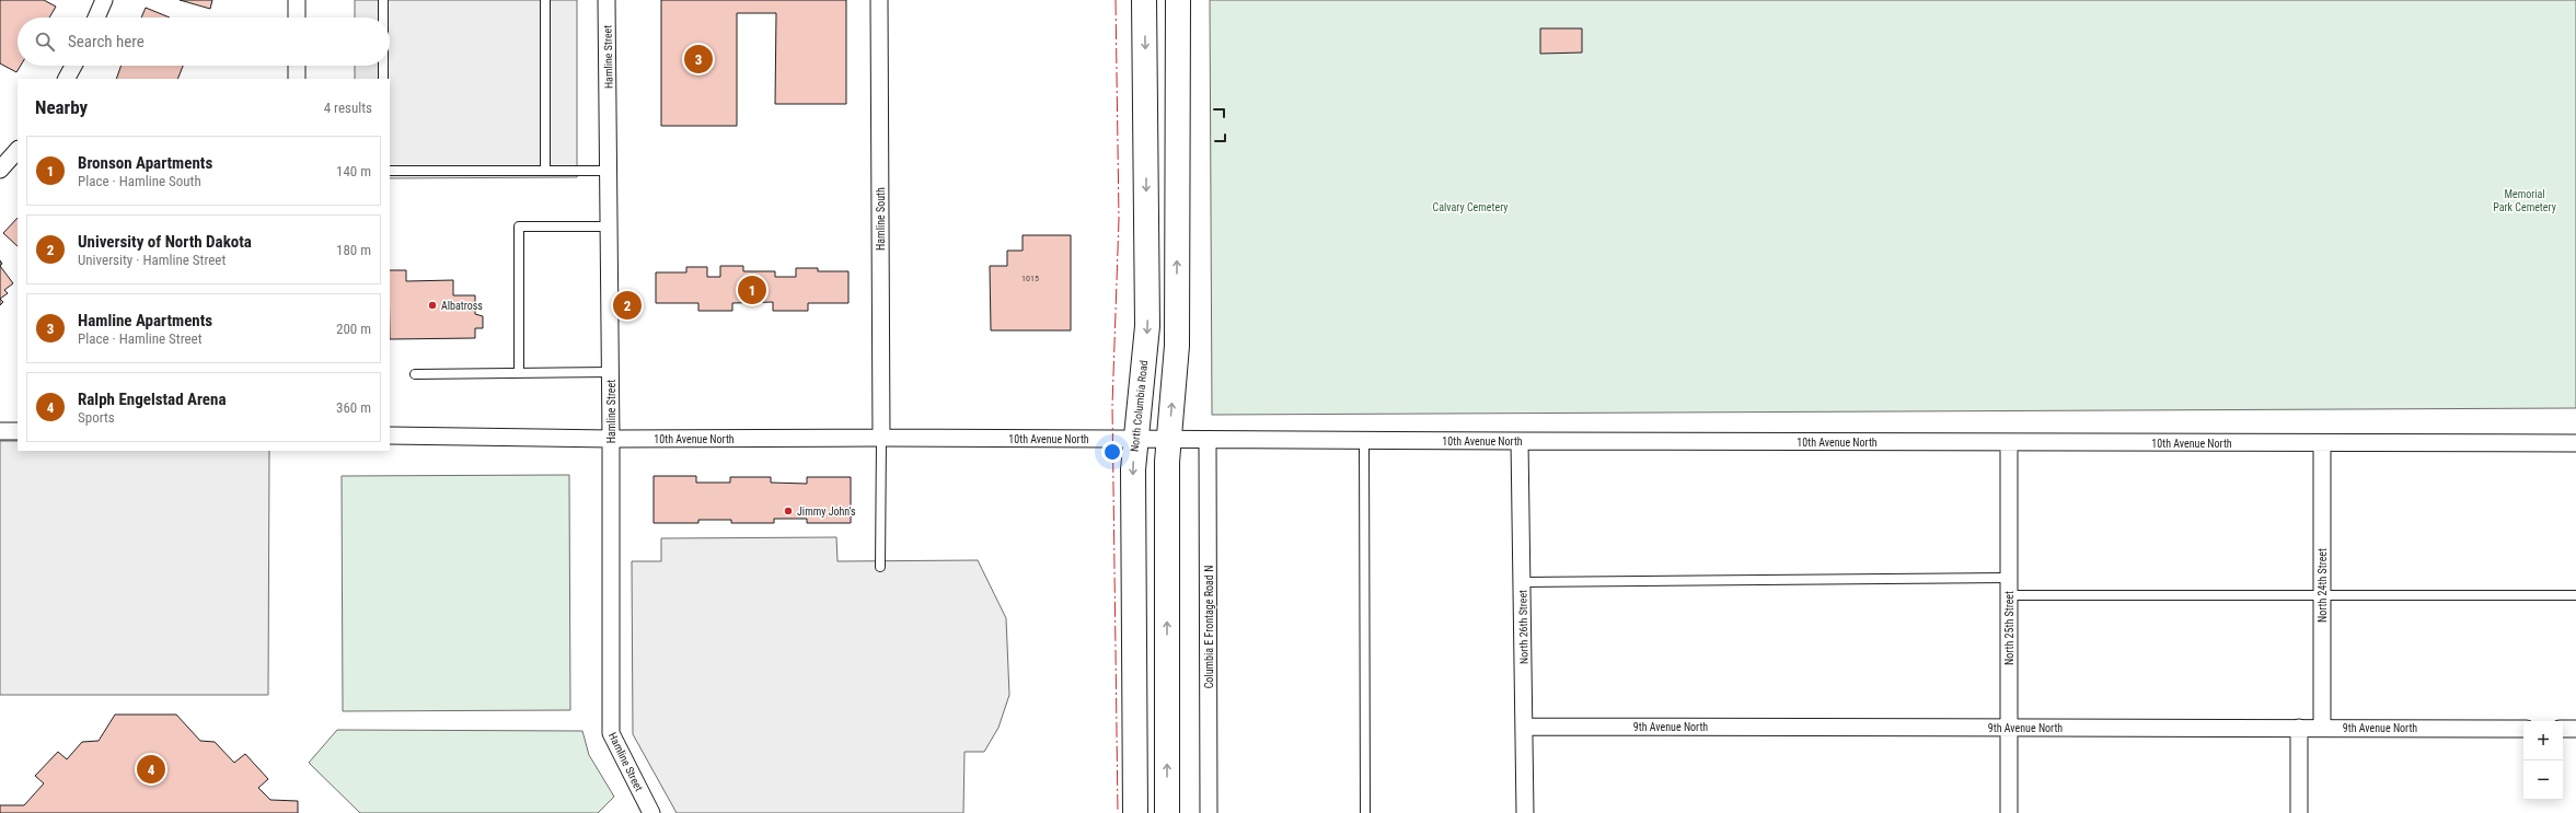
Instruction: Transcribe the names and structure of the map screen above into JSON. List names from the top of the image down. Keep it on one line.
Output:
{"streets":{"main road":["North Columbia Road"],"street":["Hamline Street","Hamline South","10th Avenue North","North 24th Street","Columbia E Frontage Road N","North 26th Street","North 25th Street","9th Avenue North"]},"crossings":[["Hamline Street","10th Avenue North"],["Hamline South","10th Avenue North"],["North Columbia Road","10th Avenue North"],["10th Avenue North","North 24th Street"],["10th Avenue North","Columbia E Frontage Road N"],["10th Avenue North","North 26th Street"],["10th Avenue North","North 25th Street"],["North 24th Street","9th Avenue North"],["North 26th Street","9th Avenue North"],["North 25th Street","9th Avenue North"]],"parks":["Memorial Park Cemetery","Calvary Cemetery"],"places":["Albatross","Jimmy John's"],"house_numbers":["1015"],"page":{"search":"Search here","pins":["3","1","2","4"],"heading":["Nearby","4 results"],"list":[{"mark":"1","name":"Bronson Apartments","note":"Place · Hamline South","value":"140 m"},{"mark":"2","name":"University of North Dakota","note":"University · Hamline Street","value":"180 m"},{"mark":"3","name":"Hamline Apartments","note":"Place · Hamline Street","value":"200 m"},{"mark":"4","name":"Ralph Engelstad Arena","note":"Sports","value":"360 m"}],"map_buttons":["+","−"]}}
